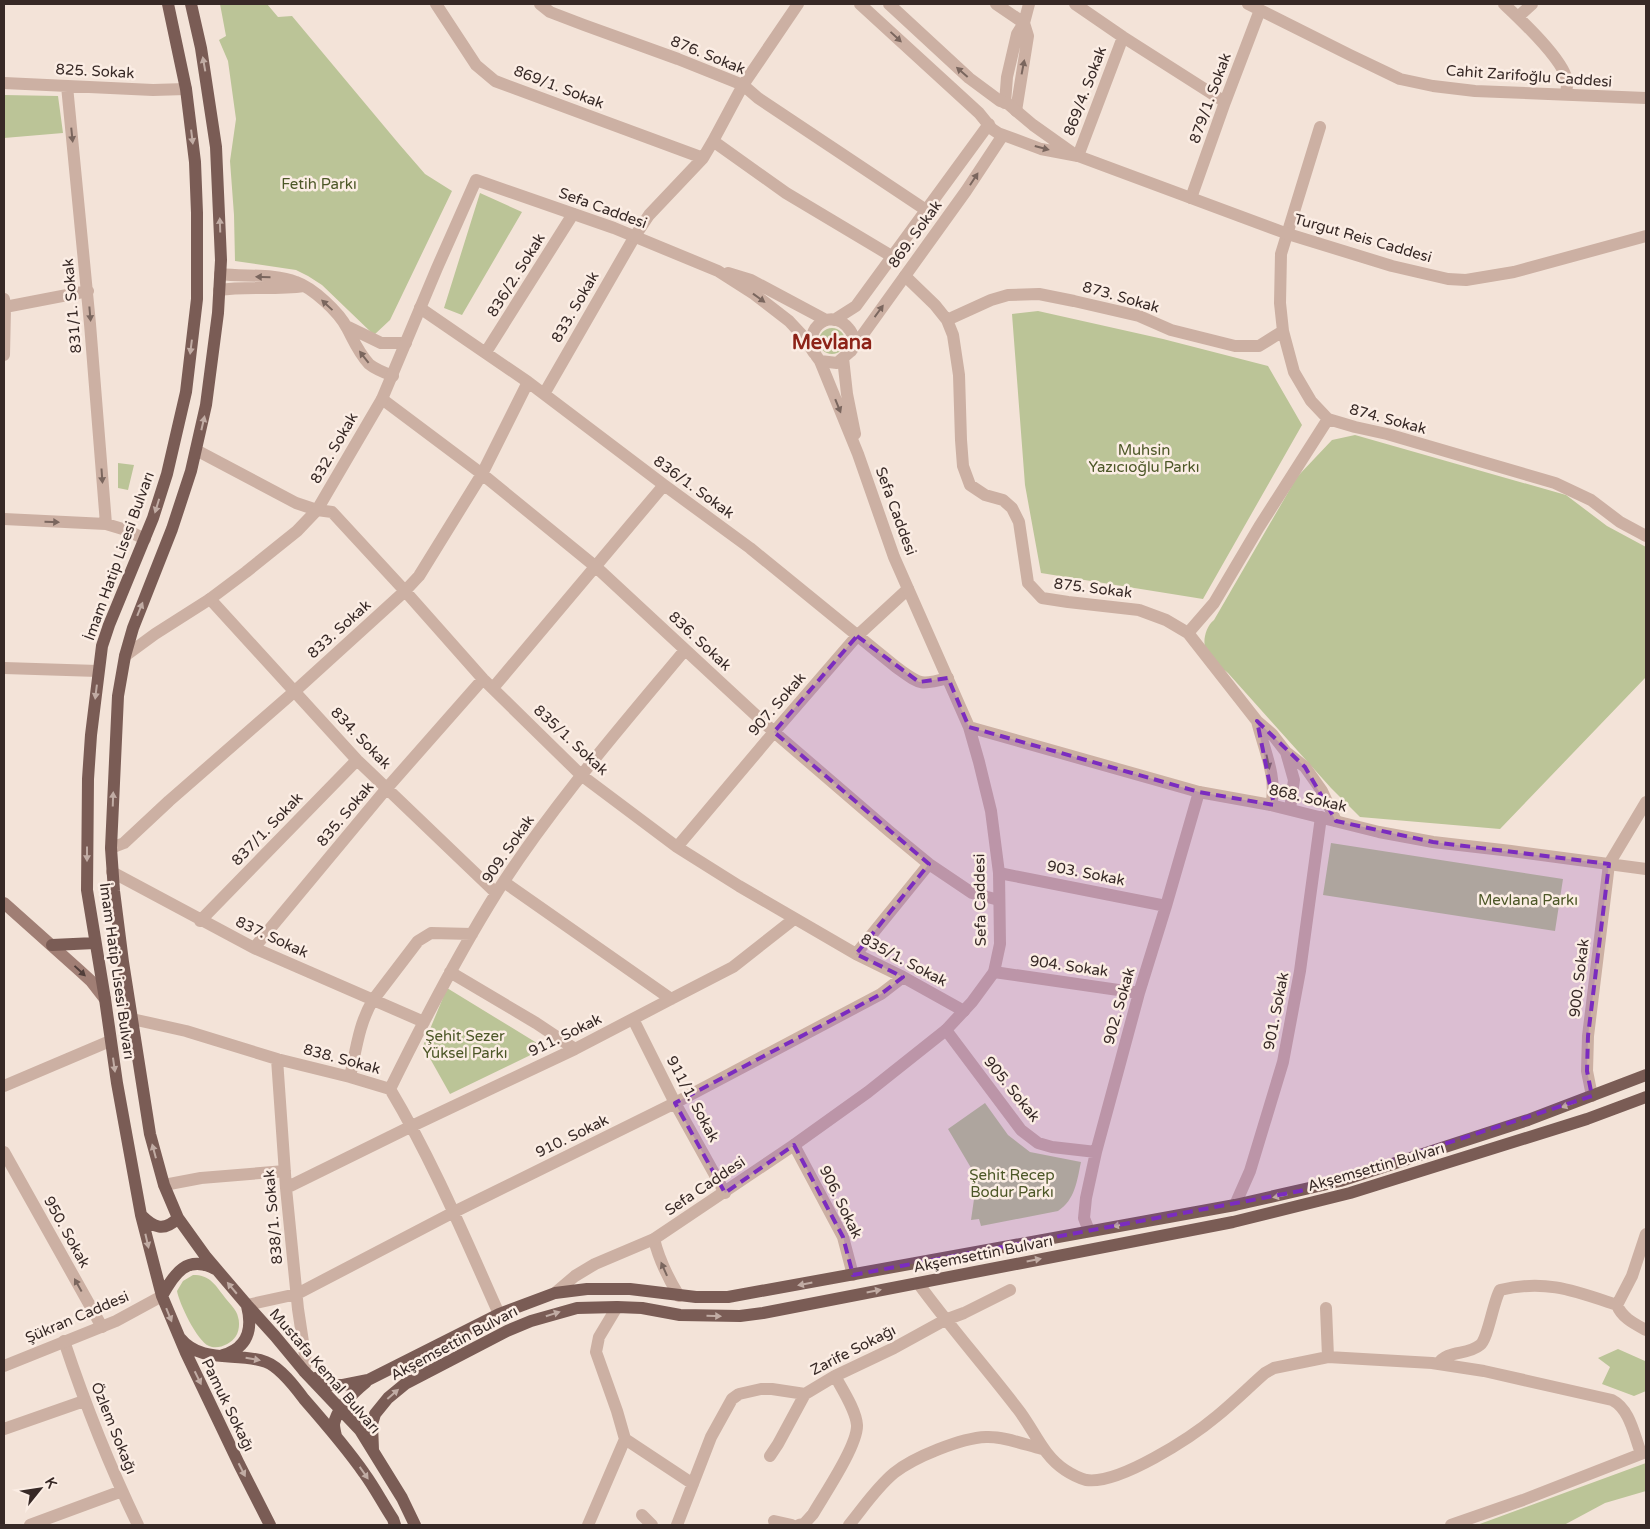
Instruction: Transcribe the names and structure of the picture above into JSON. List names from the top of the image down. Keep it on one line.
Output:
{"streets":{"main road":["İmam Hatip Lisesi Bulvarı","Akşemsettin Bulvarı","Mustafa Kemal Bulvarı","Pamuk Sokağı"],"street":["876. Sokak","825. Sokak","Cahit Zarifoğlu Caddesi","869/1. Sokak","869/4. Sokak","879/1. Sokak","Sefa Caddesi","869. Sokak","Turgut Reis Caddesi","836/2. Sokak","873. Sokak","831/1. Sokak","833. Sokak","874. Sokak","832. Sokak","836/1. Sokak","875. Sokak","836. Sokak","907. Sokak","834. Sokak","835/1. Sokak","868. Sokak","835. Sokak","837/1. Sokak","909. Sokak","903. Sokak","837. Sokak","904. Sokak","900. Sokak","902. Sokak","901. Sokak","911. Sokak","838. Sokak","905. Sokak","911/1. Sokak","910. Sokak","906. Sokak","838/1. Sokak","950. Sokak","Şükran Caddesi","Zarife Sokağı","Özlem Sokağı"]},"crossings":[["876. Sokak","869. Sokak"],["876. Sokak","833. Sokak"],["825. Sokak","831/1. Sokak"],["825. Sokak","İmam Hatip Lisesi Bulvarı"],["Cahit Zarifoğlu Caddesi","879/1. Sokak"],["869/1. Sokak","833. Sokak"],["869/4. Sokak","Turgut Reis Caddesi"],["879/1. Sokak","Turgut Reis Caddesi"],["Sefa Caddesi","869. Sokak"],["Sefa Caddesi","836/2. Sokak"],["Sefa Caddesi","833. Sokak"],["Sefa Caddesi","832. Sokak"],["Sefa Caddesi","836/1. Sokak"],["Sefa Caddesi","836. Sokak"],["Sefa Caddesi","907. Sokak"],["Sefa Caddesi","835/1. Sokak"],["Sefa Caddesi","868. Sokak"],["Sefa Caddesi","903. Sokak"],["Sefa Caddesi","904. Sokak"],["Sefa Caddesi","905. Sokak"],["Sefa Caddesi","911/1. Sokak"],["Sefa Caddesi","Akşemsettin Bulvarı"],["Sefa Caddesi","906. Sokak"],["869. Sokak","Turgut Reis Caddesi"],["869. Sokak","875. Sokak"],["836/2. Sokak","836/1. Sokak"],["873. Sokak","875. Sokak"],["833. Sokak","836/1. Sokak"],["833. Sokak","İmam Hatip Lisesi Bulvarı"],["833. Sokak","836. Sokak"],["833. Sokak","834. Sokak"],["833. Sokak","835/1. Sokak"],["874. Sokak","875. Sokak"],["832. Sokak","836/1. Sokak"],["832. Sokak","İmam Hatip Lisesi Bulvarı"],["832. Sokak","836. Sokak"],["832. Sokak","834. Sokak"],["832. Sokak","835/1. Sokak"],["836/1. Sokak","907. Sokak"],["İmam Hatip Lisesi Bulvarı","835/1. Sokak"],["İmam Hatip Lisesi Bulvarı","837. Sokak"],["İmam Hatip Lisesi Bulvarı","838. Sokak"],["İmam Hatip Lisesi Bulvarı","910. Sokak"],["İmam Hatip Lisesi Bulvarı","Şükran Caddesi"],["İmam Hatip Lisesi Bulvarı","Mustafa Kemal Bulvarı"],["İmam Hatip Lisesi Bulvarı","Pamuk Sokağı"],["836. Sokak","907. Sokak"],["836. Sokak","909. Sokak"],["907. Sokak","835/1. Sokak"],["834. Sokak","835. Sokak"],["834. Sokak","837/1. Sokak"],["834. Sokak","909. Sokak"],["835/1. Sokak","835. Sokak"],["835/1. Sokak","909. Sokak"],["835/1. Sokak","911. Sokak"],["835/1. Sokak","910. Sokak"],["868. Sokak","900. Sokak"],["868. Sokak","902. Sokak"],["868. Sokak","901. Sokak"],["835. Sokak","837. Sokak"],["837/1. Sokak","837. Sokak"],["909. Sokak","837. Sokak"],["909. Sokak","838. Sokak"],["903. Sokak","902. Sokak"],["904. Sokak","902. Sokak"],["900. Sokak","Akşemsettin Bulvarı"],["902. Sokak","905. Sokak"],["902. Sokak","Akşemsettin Bulvarı"],["901. Sokak","Akşemsettin Bulvarı"],["911. Sokak","838. Sokak"],["911. Sokak","911/1. Sokak"],["911. Sokak","838/1. Sokak"],["838. Sokak","910. Sokak"],["838. Sokak","Akşemsettin Bulvarı"],["838. Sokak","838/1. Sokak"],["911/1. Sokak","910. Sokak"],["910. Sokak","838/1. Sokak"],["910. Sokak","Şükran Caddesi"],["910. Sokak","Mustafa Kemal Bulvarı"],["910. Sokak","Pamuk Sokağı"],["Akşemsettin Bulvarı","906. Sokak"],["Akşemsettin Bulvarı","Mustafa Kemal Bulvarı"],["838/1. Sokak","Mustafa Kemal Bulvarı"],["950. Sokak","Şükran Caddesi"],["Şükran Caddesi","Mustafa Kemal Bulvarı"],["Şükran Caddesi","Pamuk Sokağı"],["Şükran Caddesi","Özlem Sokağı"],["Mustafa Kemal Bulvarı","Pamuk Sokağı"]],"one_way":["831/1. Sokak","950. Sokak","Pamuk Sokağı"],"districts":["Mevlana"],"parks":["Fetih Parkı","Muhsin Yazıcıoğlu Parkı","Mevlana Parkı","Şehit Sezer Yüksel Parkı","Şehit Recep Bodur Parkı"],"north":"top right"}
